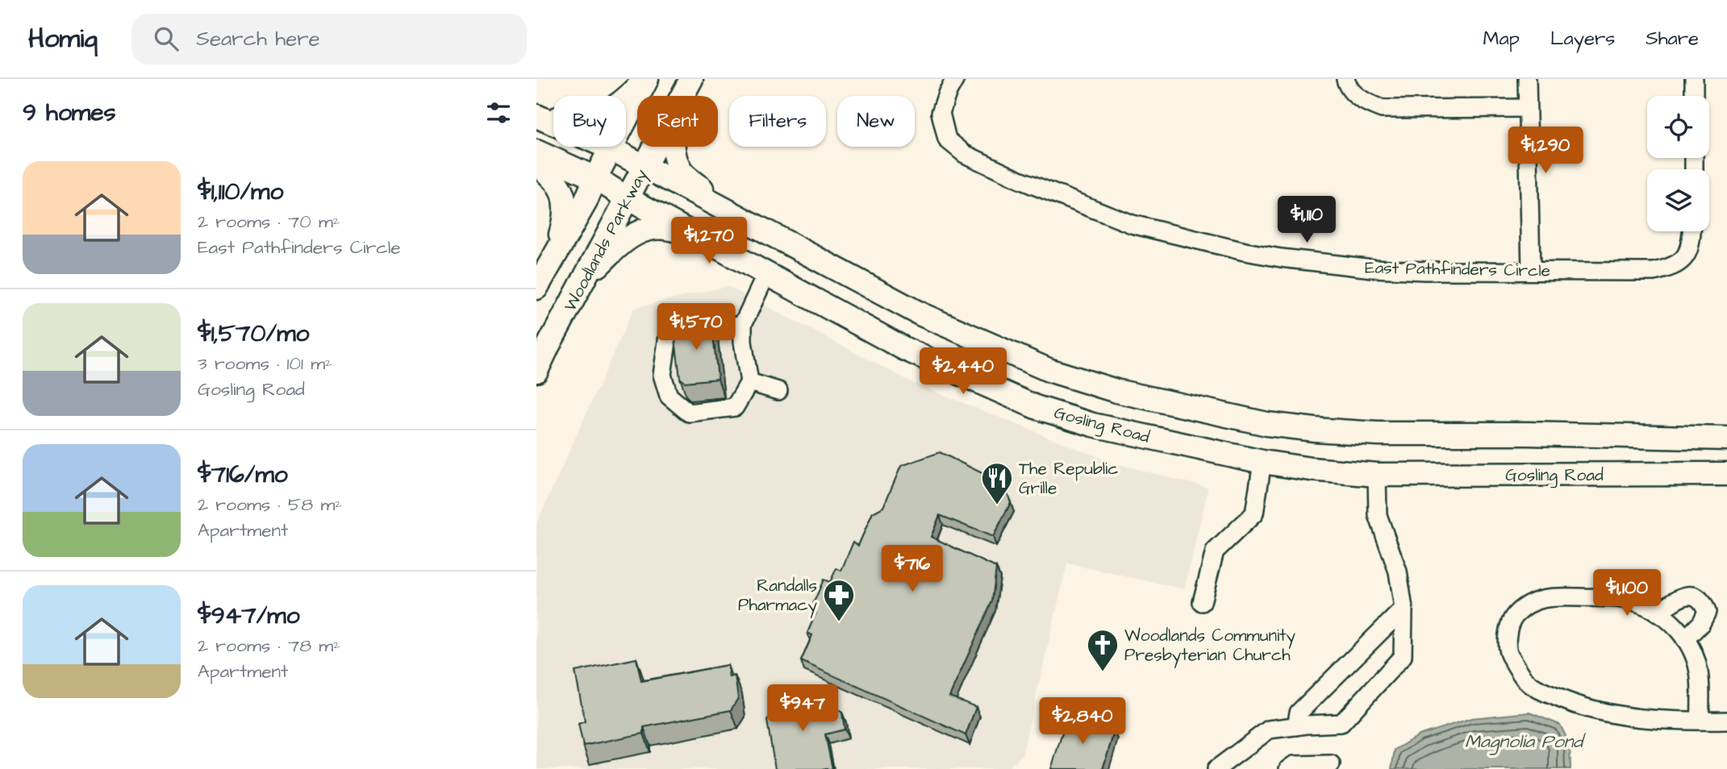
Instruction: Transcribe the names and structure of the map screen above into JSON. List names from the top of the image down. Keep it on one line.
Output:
{"streets":{"main road":["Woodlands Parkway","Gosling Road"],"street":["East Pathfinders Circle"]},"crossings":[["Woodlands Parkway","Gosling Road"]],"water":["Magnolia Pond"],"places":{"restaurant":["The Republic Grille"],"pharmacy":["Randalls Pharmacy"],"church":["Woodlands Community Presbyterian Church"]},"page":{"header":"Homiq","search":"Search here","nav":["Map","Layers","Share"],"heading":"9 homes","chip":["Buy","Rent","Filters","New"],"price":["$1,290","$1,110","$1,270","$1,570","$2,440","$716","$1,100","$947","$2,840"],"list":[{"name":"$1,110/mo","note":"2 rooms · 70 m² · East Pathfinders Circle"},{"name":"$1,570/mo","note":"3 rooms · 101 m² · Gosling Road"},{"name":"$716/mo","note":"2 rooms · 58 m² · Apartment"},{"name":"$947/mo","note":"2 rooms · 78 m² · Apartment"}]}}
